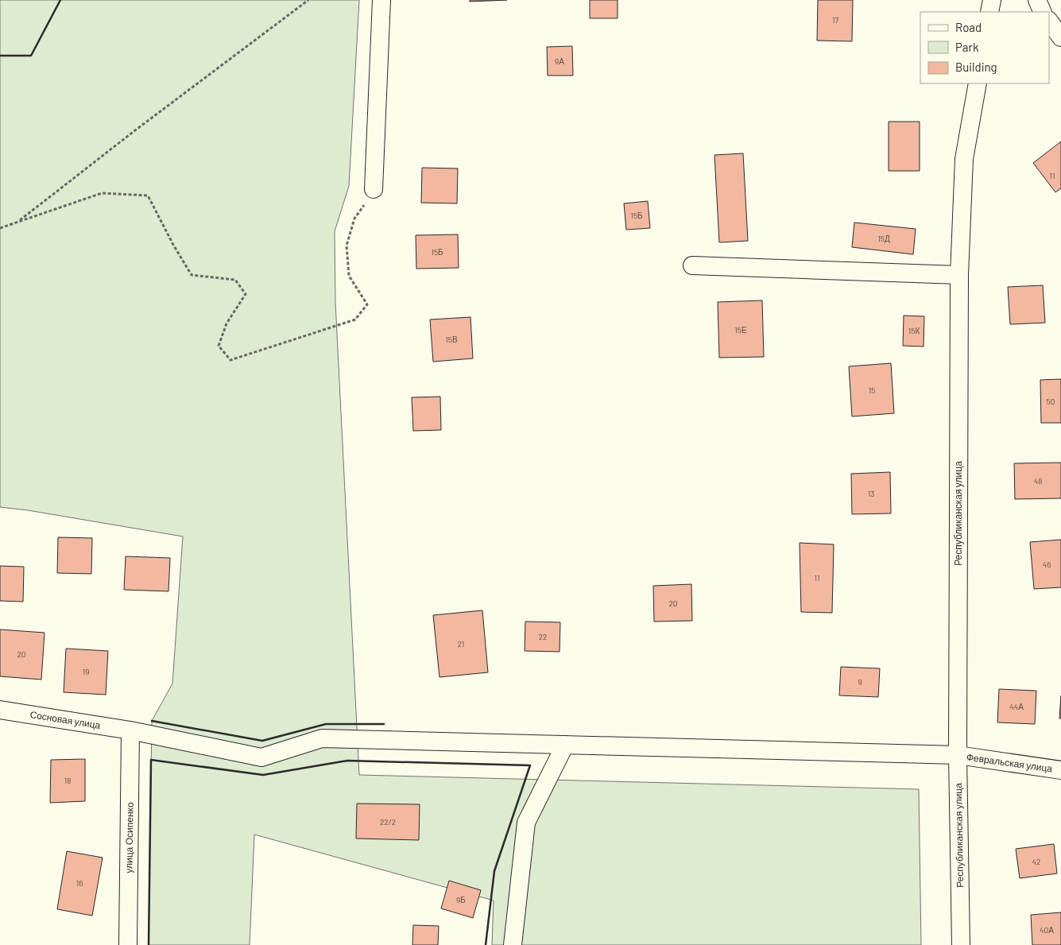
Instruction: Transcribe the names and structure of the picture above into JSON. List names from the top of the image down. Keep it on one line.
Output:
{"streets":{"street":["Республиканская улица","Сосновая улица","Февральская улица","улица Осипенко"]},"crossings":[["Республиканская улица","Февральская улица"],["Сосновая улица","Февральская улица"],["Сосновая улица","улица Осипенко"]],"house_numbers":["17","9А","11","15Б","15Д","15Б","15Е","15К","15В","15","50","48","13","46","11","20","22","21","20","19","9","44А","18","22/2","42","16","9Б","40А"],"legend":["Road","Park","Building"]}
